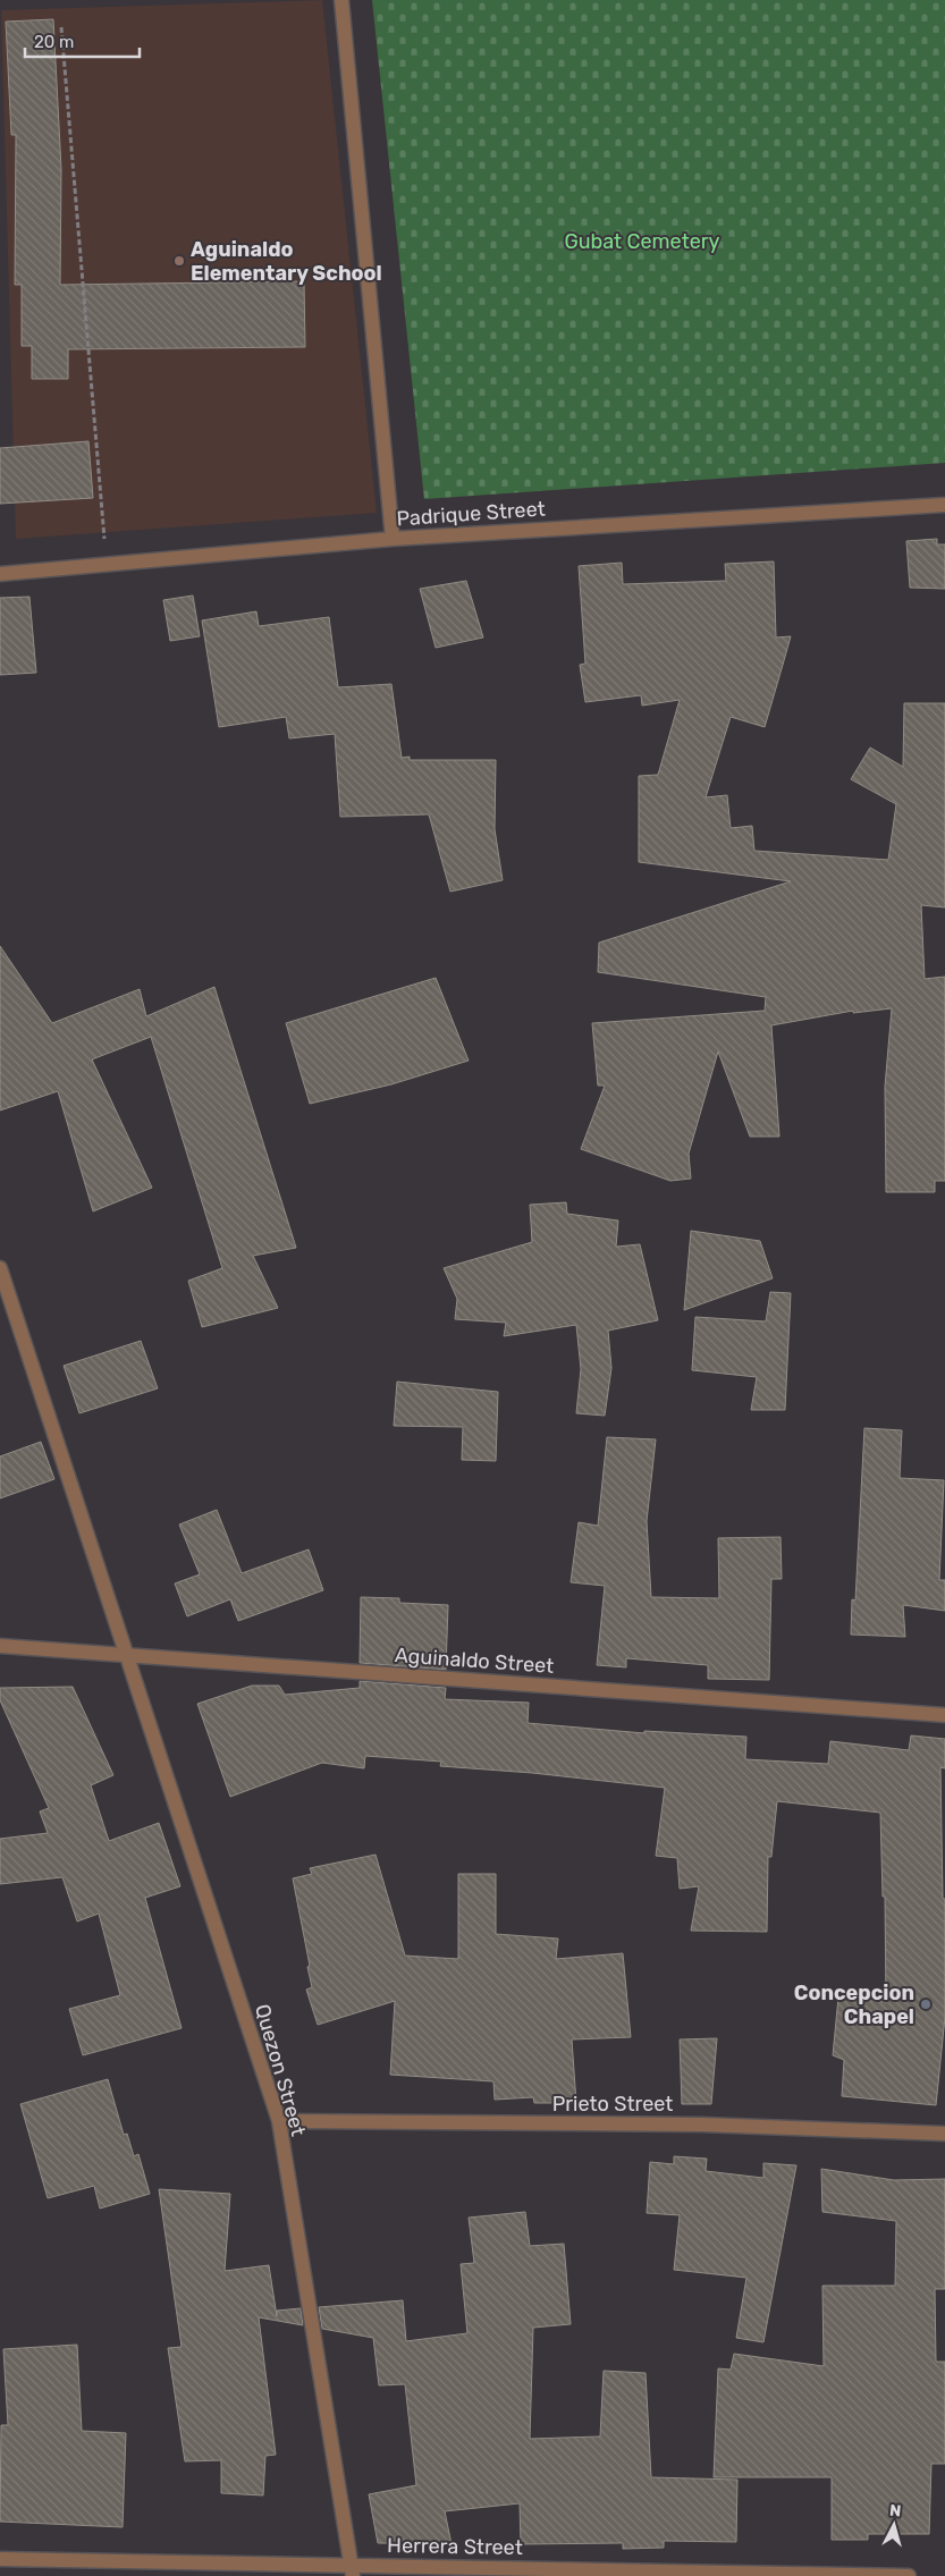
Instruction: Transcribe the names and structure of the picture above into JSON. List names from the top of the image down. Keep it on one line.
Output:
{"streets":{"street":["Padrique Street","Aguinaldo Street","Quezon Street","Prieto Street","Herrera Street"]},"crossings":[["Aguinaldo Street","Quezon Street"],["Quezon Street","Prieto Street"],["Quezon Street","Herrera Street"]],"parks":["Gubat Cemetery"],"places":["Aguinaldo Elementary School","Concepcion Chapel"],"scale_bar":"20 m","north":"top"}
